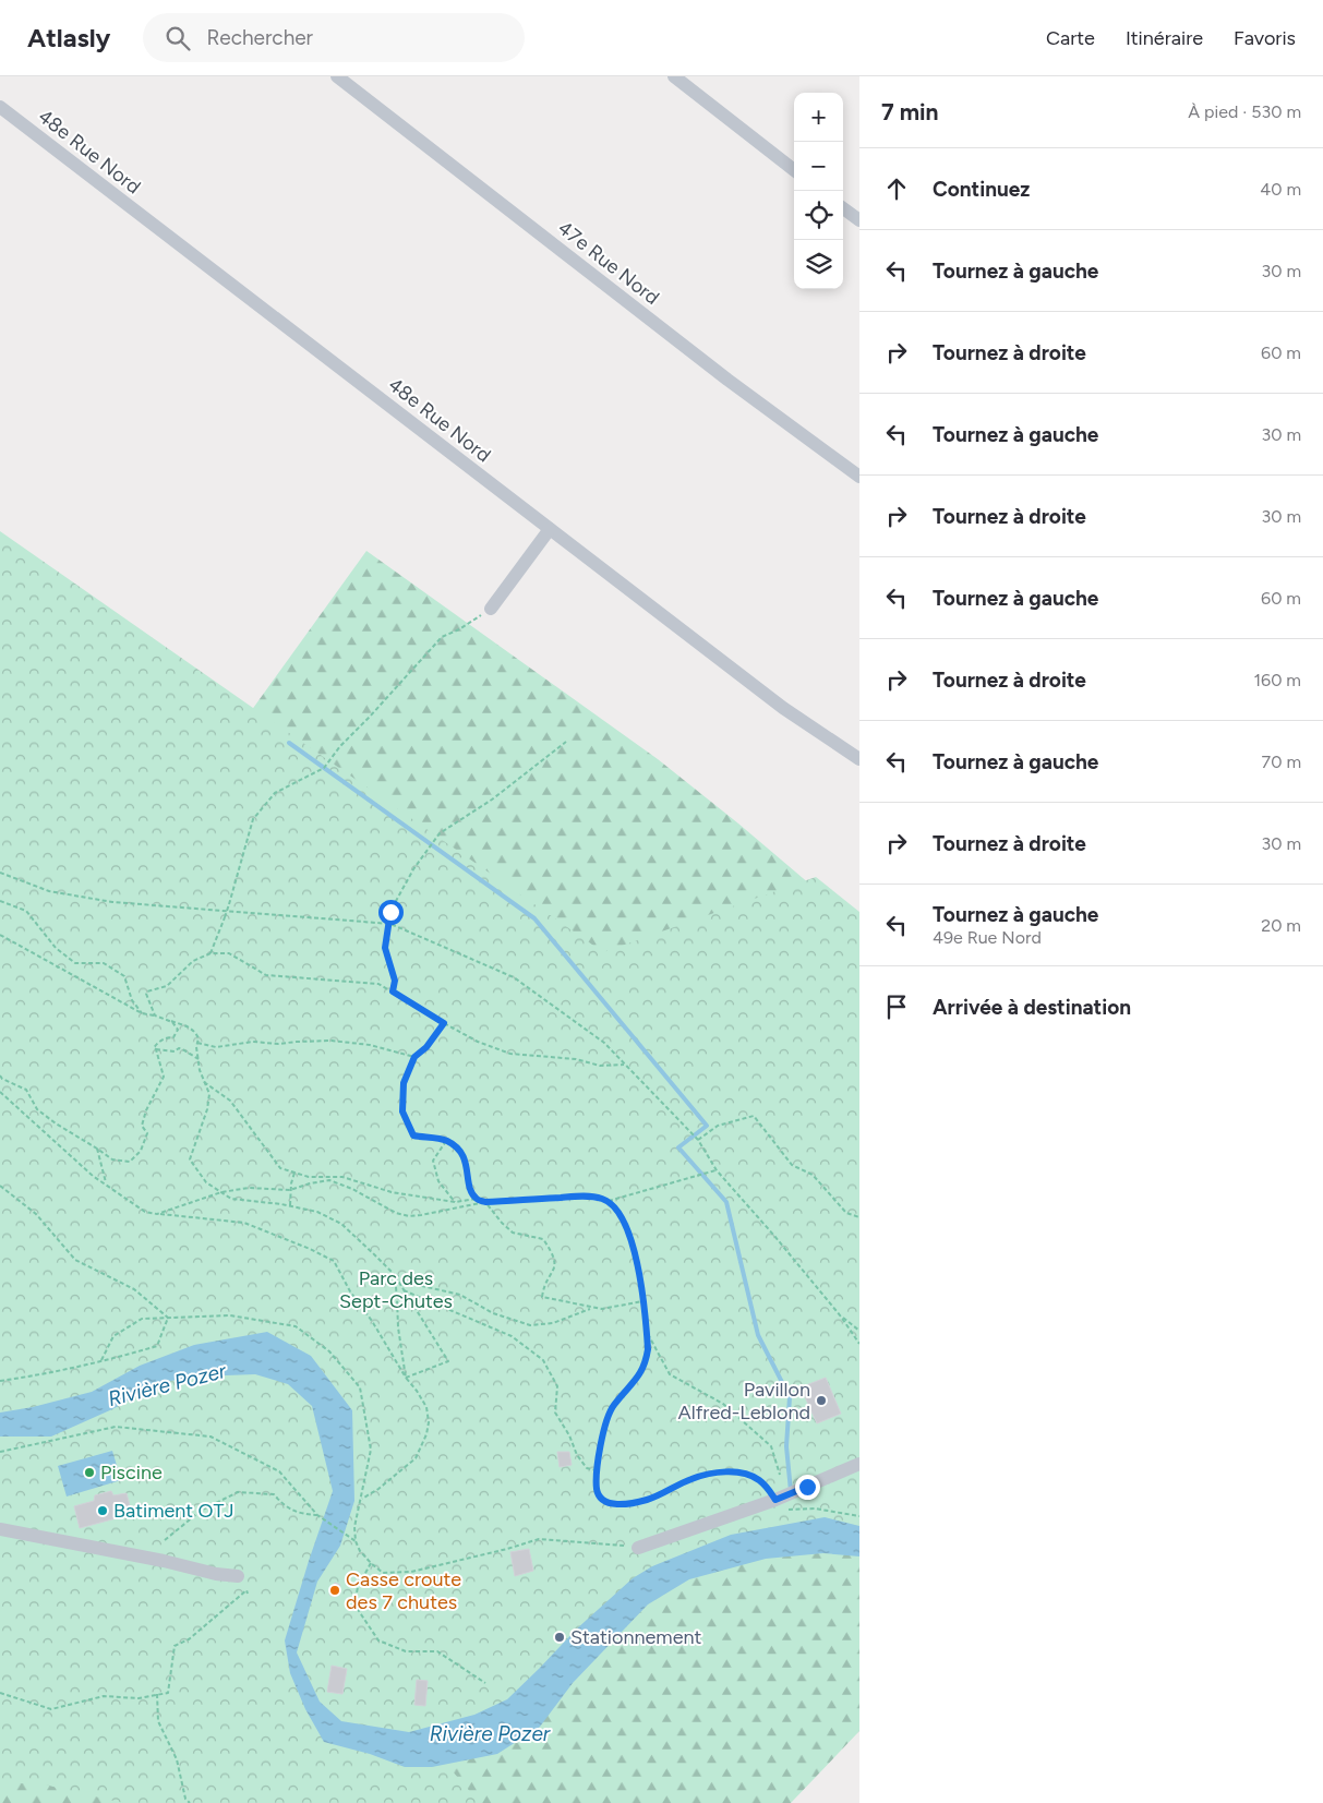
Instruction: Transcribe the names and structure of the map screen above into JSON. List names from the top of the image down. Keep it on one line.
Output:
{"streets":{"street":["48e Rue Nord","47e Rue Nord"]},"water":["Rivière Pozer"],"parks":["Parc des Sept-Chutes"],"places":["Pavillon Alfred-Leblond","Piscine","Batiment OTJ","Casse croute des 7 chutes","Stationnement"],"page":{"header":"Atlasly","search":"Rechercher","nav":["Carte","Itinéraire","Favoris"],"heading":["7 min","À pied · 530 m"],"map_buttons":["+","−"],"list":[["Continuez","40 m"],["Tournez à gauche","30 m"],["Tournez à droite","60 m"],["Tournez à gauche","30 m"],["Tournez à droite","30 m"],["Tournez à gauche","60 m"],["Tournez à droite","160 m"],["Tournez à gauche","70 m"],["Tournez à droite","30 m"],["Tournez à gauche","49e Rue Nord","20 m"],"Arrivée à destination"]}}
